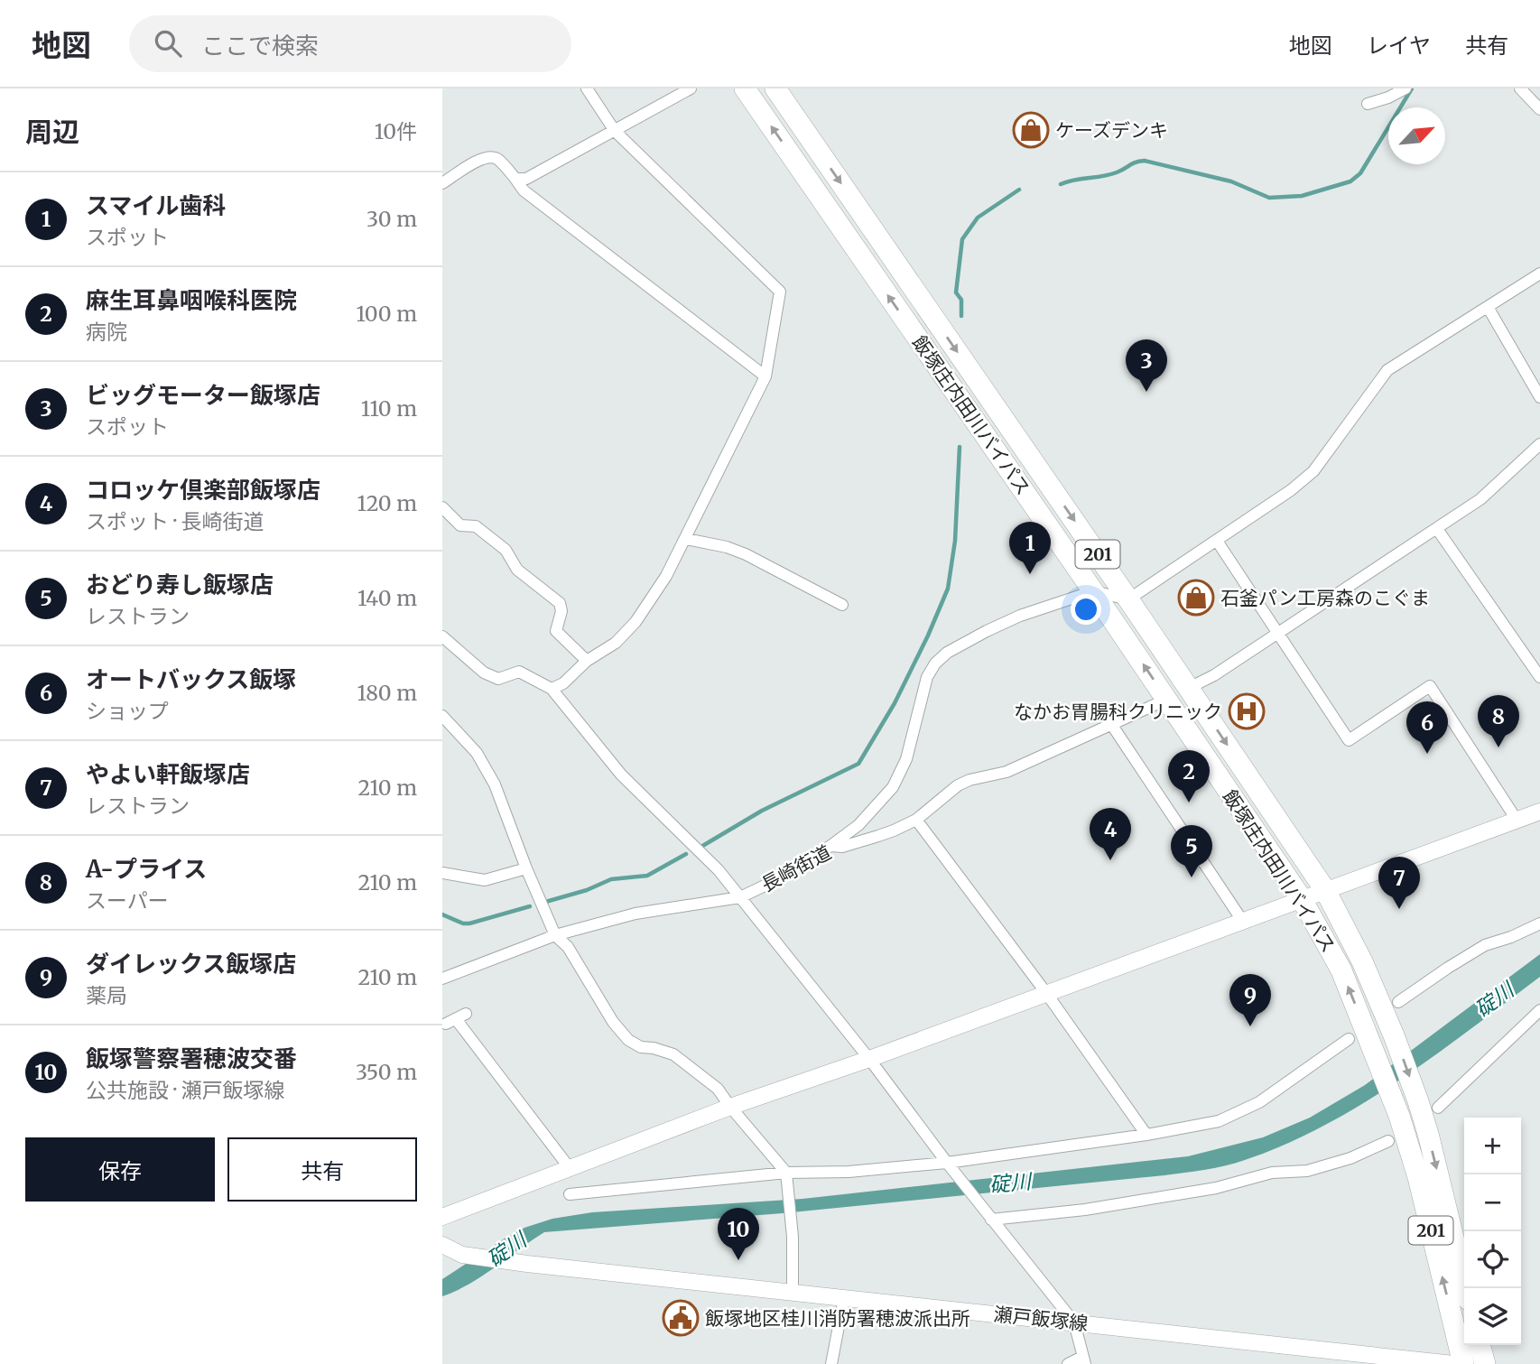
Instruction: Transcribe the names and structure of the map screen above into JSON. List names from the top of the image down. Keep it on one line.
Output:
{"streets":{"highway":["飯塚庄内田川バイパス","201"],"street":["長崎街道","瀬戸飯塚線"]},"crossings":[["飯塚庄内田川バイパス","長崎街道"],["飯塚庄内田川バイパス","瀬戸飯塚線"]],"water":["碇川"],"places":{"shop":["ケーズデンキ","石釜パン工房森のこぐま"],"hospital":["なかお胃腸科クリニック"],"public building":["飯塚地区桂川消防署穂波派出所"]},"north":"top right","page":{"header":"地図","search":"ここで検索","nav":["地図","レイヤ","共有"],"heading":["周辺","10件"],"list":[{"mark":"1","name":"スマイル歯科","note":"スポット","value":"30 m"},{"mark":"2","name":"麻生耳鼻咽喉科医院","note":"病院","value":"100 m"},{"mark":"3","name":"ビッグモーター飯塚店","note":"スポット","value":"110 m"},{"mark":"4","name":"コロッケ倶楽部飯塚店","note":"スポット · 長崎街道","value":"120 m"},{"mark":"5","name":"おどり寿し飯塚店","note":"レストラン","value":"140 m"},{"mark":"6","name":"オートバックス飯塚","note":"ショップ","value":"180 m"},{"mark":"7","name":"やよい軒飯塚店","note":"レストラン","value":"210 m"},{"mark":"8","name":"A-プライス","note":"スーパー","value":"210 m"},{"mark":"9","name":"ダイレックス飯塚店","note":"薬局","value":"210 m"},{"mark":"10","name":"飯塚警察署穂波交番","note":"公共施設 · 瀬戸飯塚線","value":"350 m"}],"pins":["3","1","8","6","2","4","5","7","9","10"],"map_buttons":["+","−"],"buttons":["保存","共有"]}}
